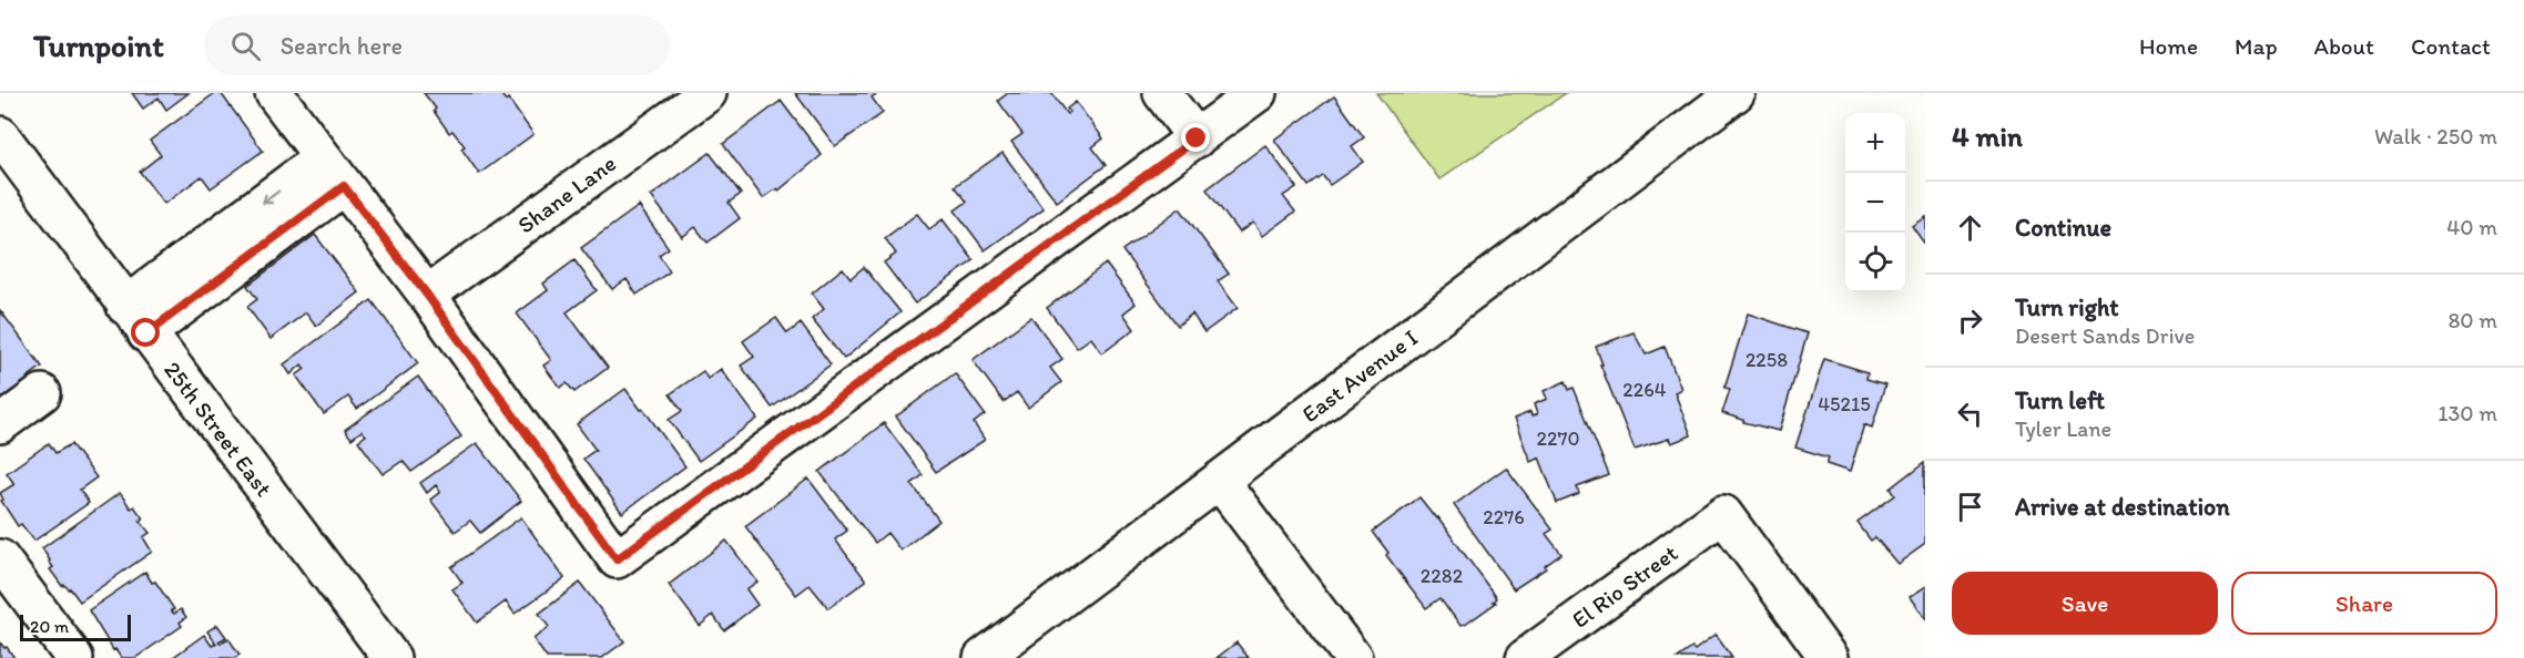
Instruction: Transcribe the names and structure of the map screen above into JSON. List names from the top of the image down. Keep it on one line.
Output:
{"streets":{"street":["Shane Lane","East Avenue I","25th Street East","El Rio Street"]},"house_numbers":["2258","2264","45215","2270","2276","2282"],"scale_bar":"20 m","page":{"header":"Turnpoint","search":"Search here","nav":["Home","Map","About","Contact"],"heading":["4 min","Walk · 250 m"],"map_buttons":["+","−"],"list":[["Continue","40 m"],["Turn right","Desert Sands Drive","80 m"],["Turn left","Tyler Lane","130 m"],"Arrive at destination"],"buttons":["Save","Share"],"scale":"20 m"}}
